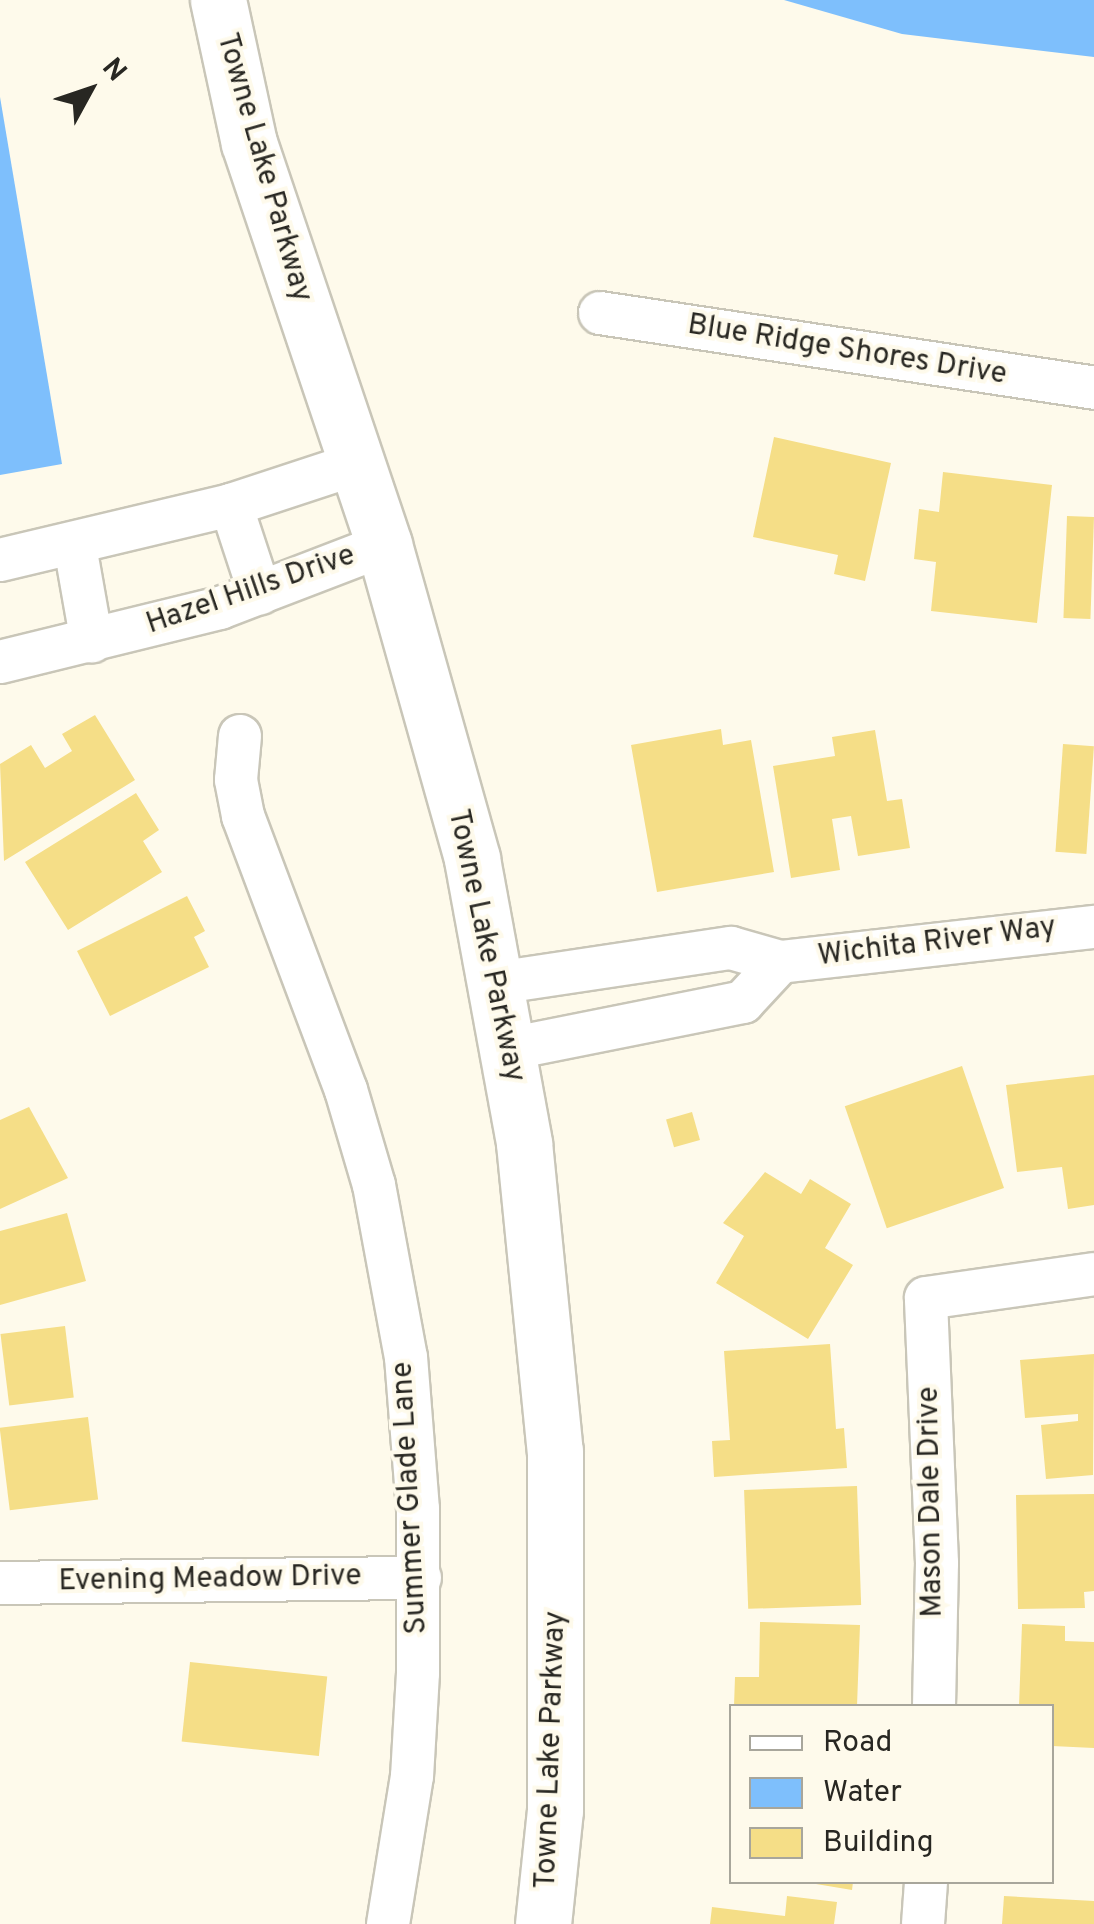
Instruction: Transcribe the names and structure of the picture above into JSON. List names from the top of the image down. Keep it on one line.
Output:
{"streets":{"street":["Towne Lake Parkway","Blue Ridge Shores Drive","Hazel Hills Drive","Wichita River Way","Summer Glade Lane","Mason Dale Drive","Evening Meadow Drive"]},"crossings":[["Towne Lake Parkway","Hazel Hills Drive"],["Towne Lake Parkway","Wichita River Way"],["Summer Glade Lane","Evening Meadow Drive"]],"legend":["Road","Water","Building"],"north":"top right"}
